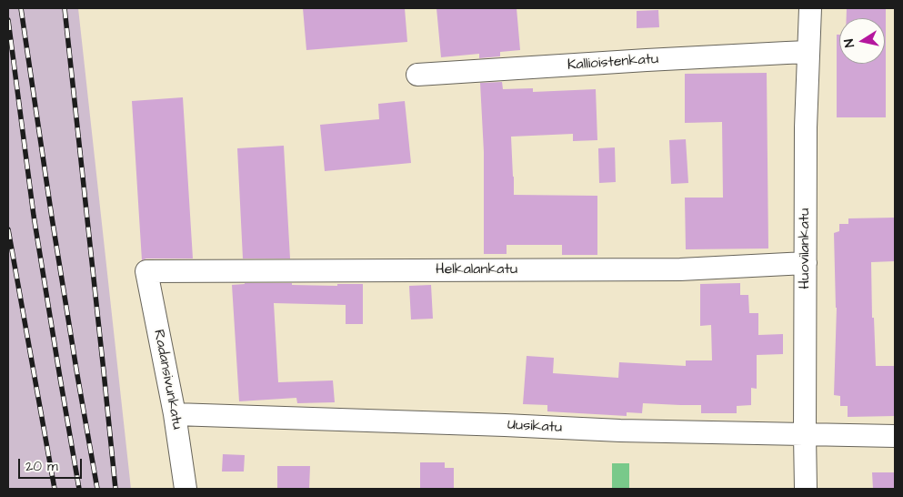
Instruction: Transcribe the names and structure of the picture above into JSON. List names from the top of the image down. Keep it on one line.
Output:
{"streets":{"street":["Kallioistenkatu","Huovilankatu","Helkalankatu","Radansivunkatu","Uusikatu"]},"crossings":[["Kallioistenkatu","Huovilankatu"],["Huovilankatu","Helkalankatu"],["Huovilankatu","Uusikatu"],["Helkalankatu","Radansivunkatu"],["Radansivunkatu","Uusikatu"]],"scale_bar":"20 m","north":"left"}
